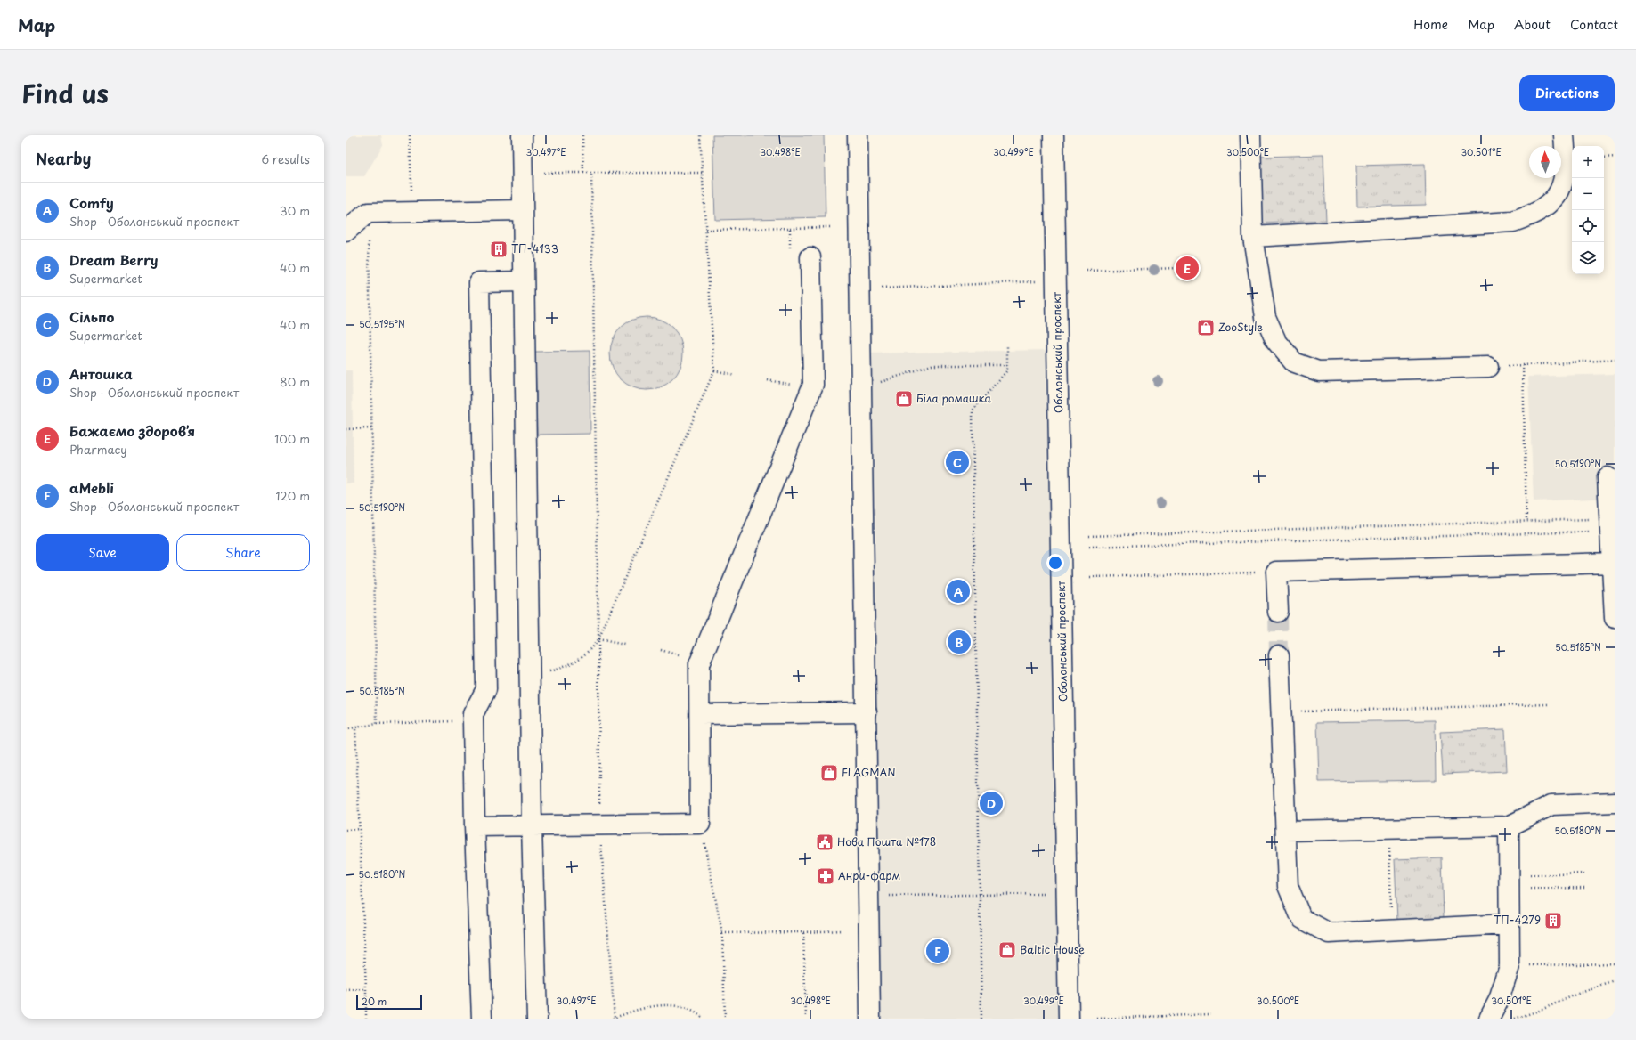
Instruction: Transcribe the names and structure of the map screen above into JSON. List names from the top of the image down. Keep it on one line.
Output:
{"streets":{"main road":["Оболонський проспект"]},"places":{"building":["ТП-4133","ТП-4279"],"shop":["ZooStyle","Біла ромашка","FLAGMAN","Baltic House"],"public building":["Нова Пошта №178"],"pharmacy":["Анри-фарм"]},"scale_bar":"20 m","north":"top","page":{"header":"Map","nav":["Home","Map","About","Contact"],"title":"Find us","buttons":["Directions",["Save","Share"]],"heading":["Nearby","6 results"],"map_buttons":["+","−"],"list":[{"mark":"A","name":"Comfy","note":"Shop · Оболонський проспект","value":"30 m"},{"mark":"B","name":"Dream Berry","note":"Supermarket","value":"40 m"},{"mark":"C","name":"Сільпо","note":"Supermarket","value":"40 m"},{"mark":"D","name":"Антошка","note":"Shop · Оболонський проспект","value":"80 m"},{"mark":"E","name":"Бажаємо здоровʼя","note":"Pharmacy","value":"100 m"},{"mark":"F","name":"aMebli","note":"Shop · Оболонський проспект","value":"120 m"}],"pins":["E","C","A","B","D","F"],"scale":"20 m"},"coordinates":["30.497°E","30.498°E","30.499°E","30.500°E","30.501°E","50.5195°N","50.5190°N","50.5185°N","50.5180°N"]}
